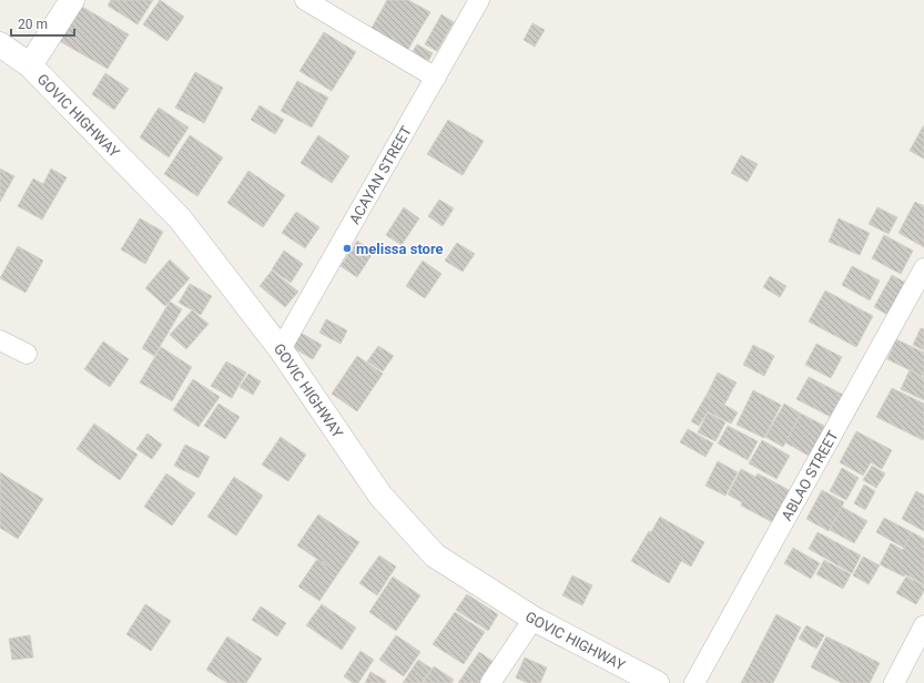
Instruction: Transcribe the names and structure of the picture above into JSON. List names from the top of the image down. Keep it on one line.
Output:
{"streets":{"main road":["GOVIC HIGHWAY"],"street":["ACAYAN STREET","ABLAO STREET"]},"crossings":[["GOVIC HIGHWAY","ACAYAN STREET"]],"places":["melissa store"],"scale_bar":"20 m"}
